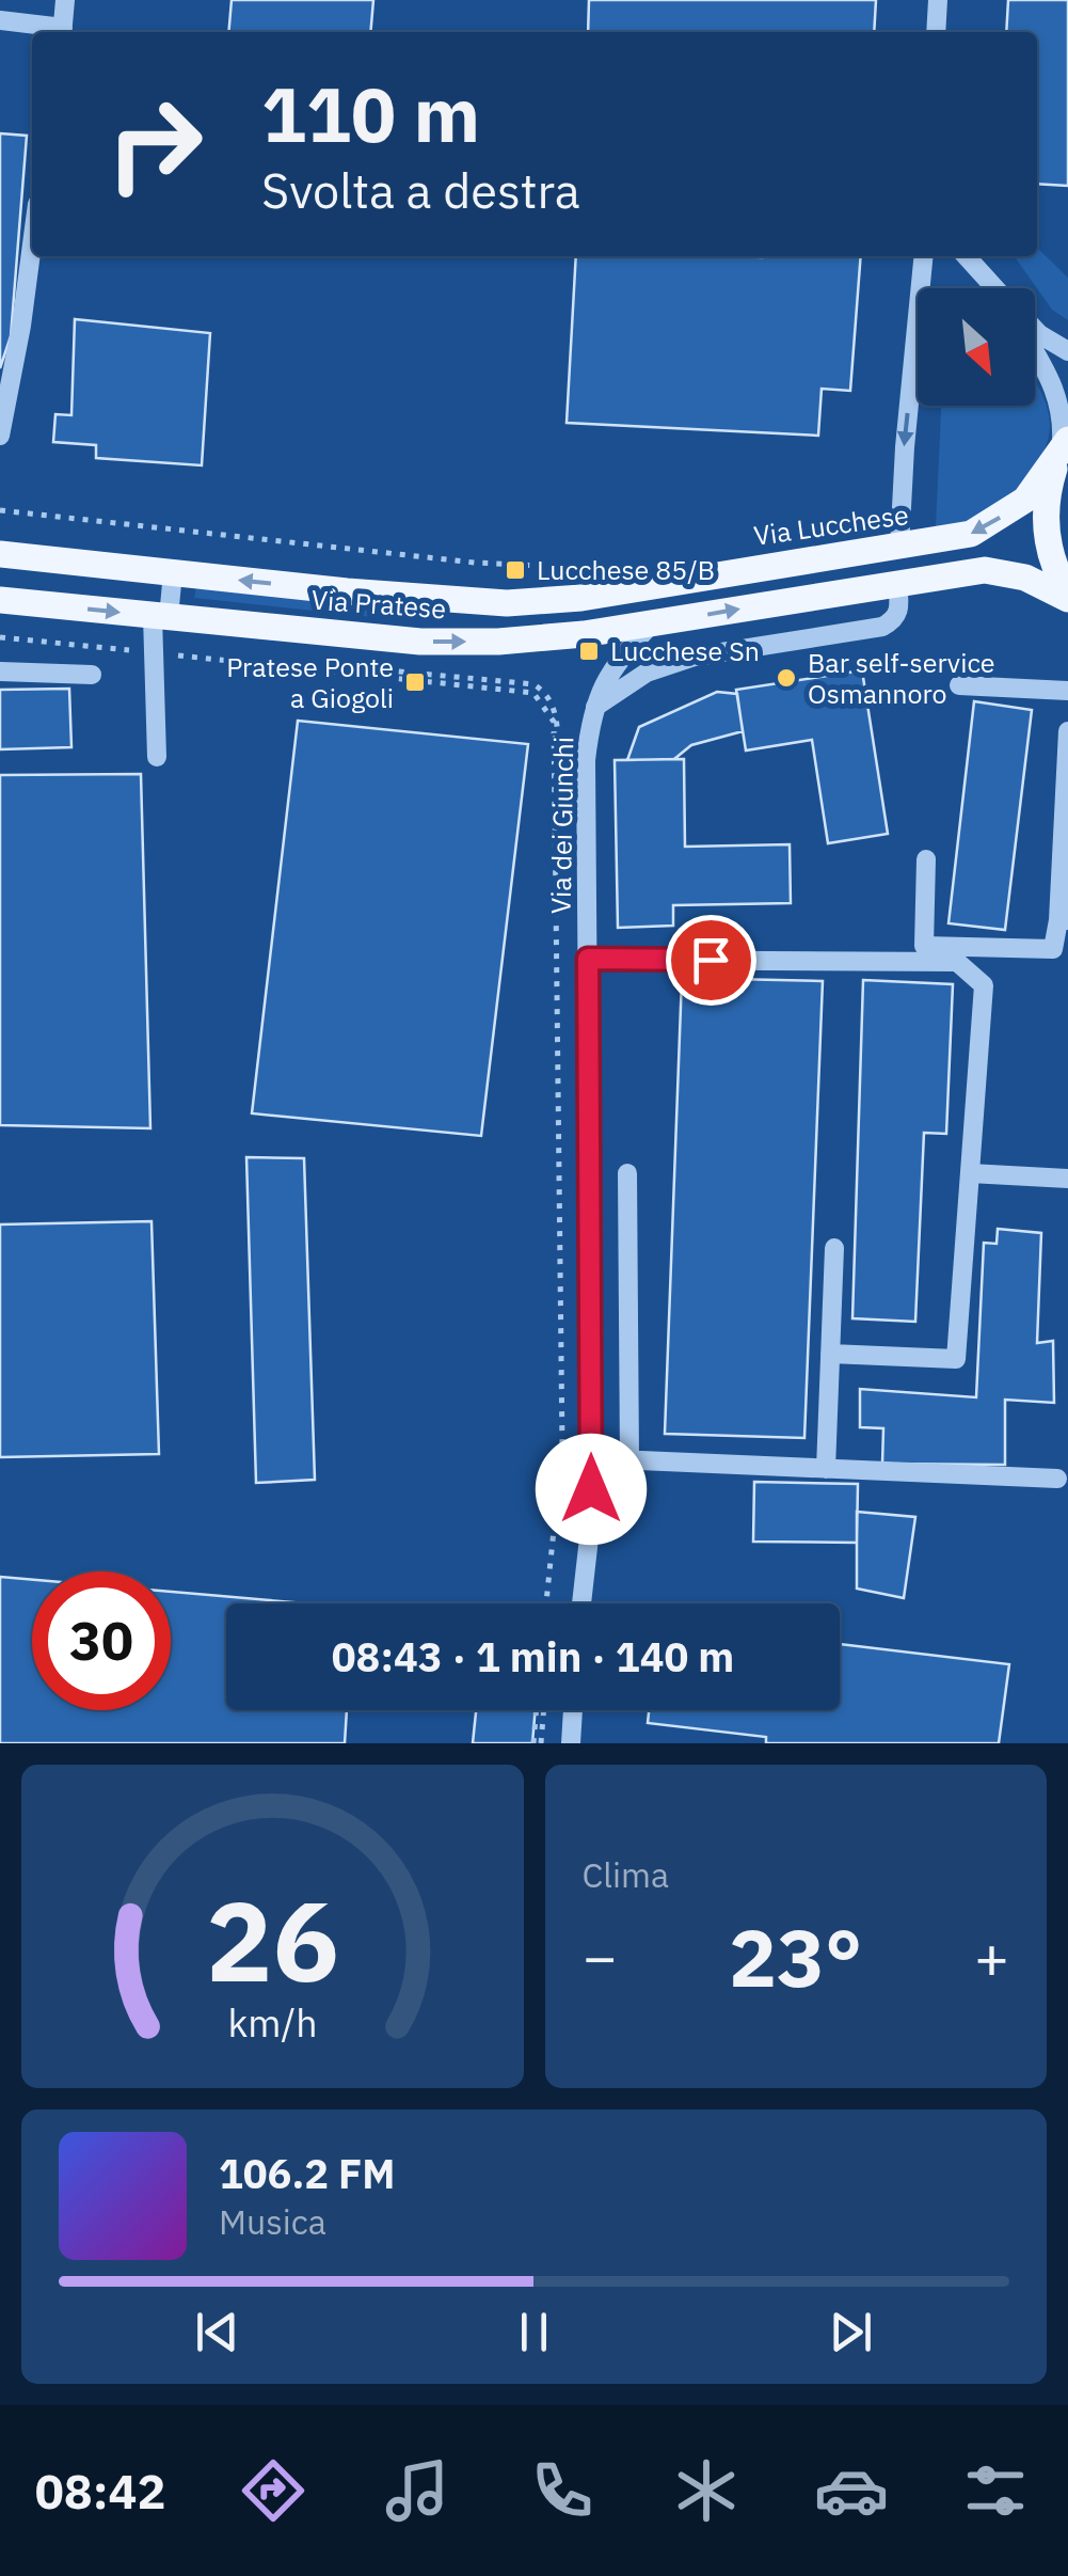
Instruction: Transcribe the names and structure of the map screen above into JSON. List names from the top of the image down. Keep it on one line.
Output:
{"streets":{"main road":["Via Lucchese","Via Pratese"],"street":["Via dei Giunchi"]},"crossings":[["Via Lucchese","Via Pratese"],["Via Pratese","Via dei Giunchi"]],"one_way":["Via Lucchese"],"places":{"transit":["Lucchese 85/B","Lucchese Sn","Pratese Ponte a Giogoli"],"other":["Bar self-service Osmannoro"]},"north":"bottom right","page":{"turn":["110 m","Svolta a destra"],"limit":"30","trip":"08:43 · 1 min · 140 m","tile":"Clima","heat":["−","23°","+"],"song":["106.2 FM","Musica"],"tabs":"08:42","gauge":["26","km/h"]}}
